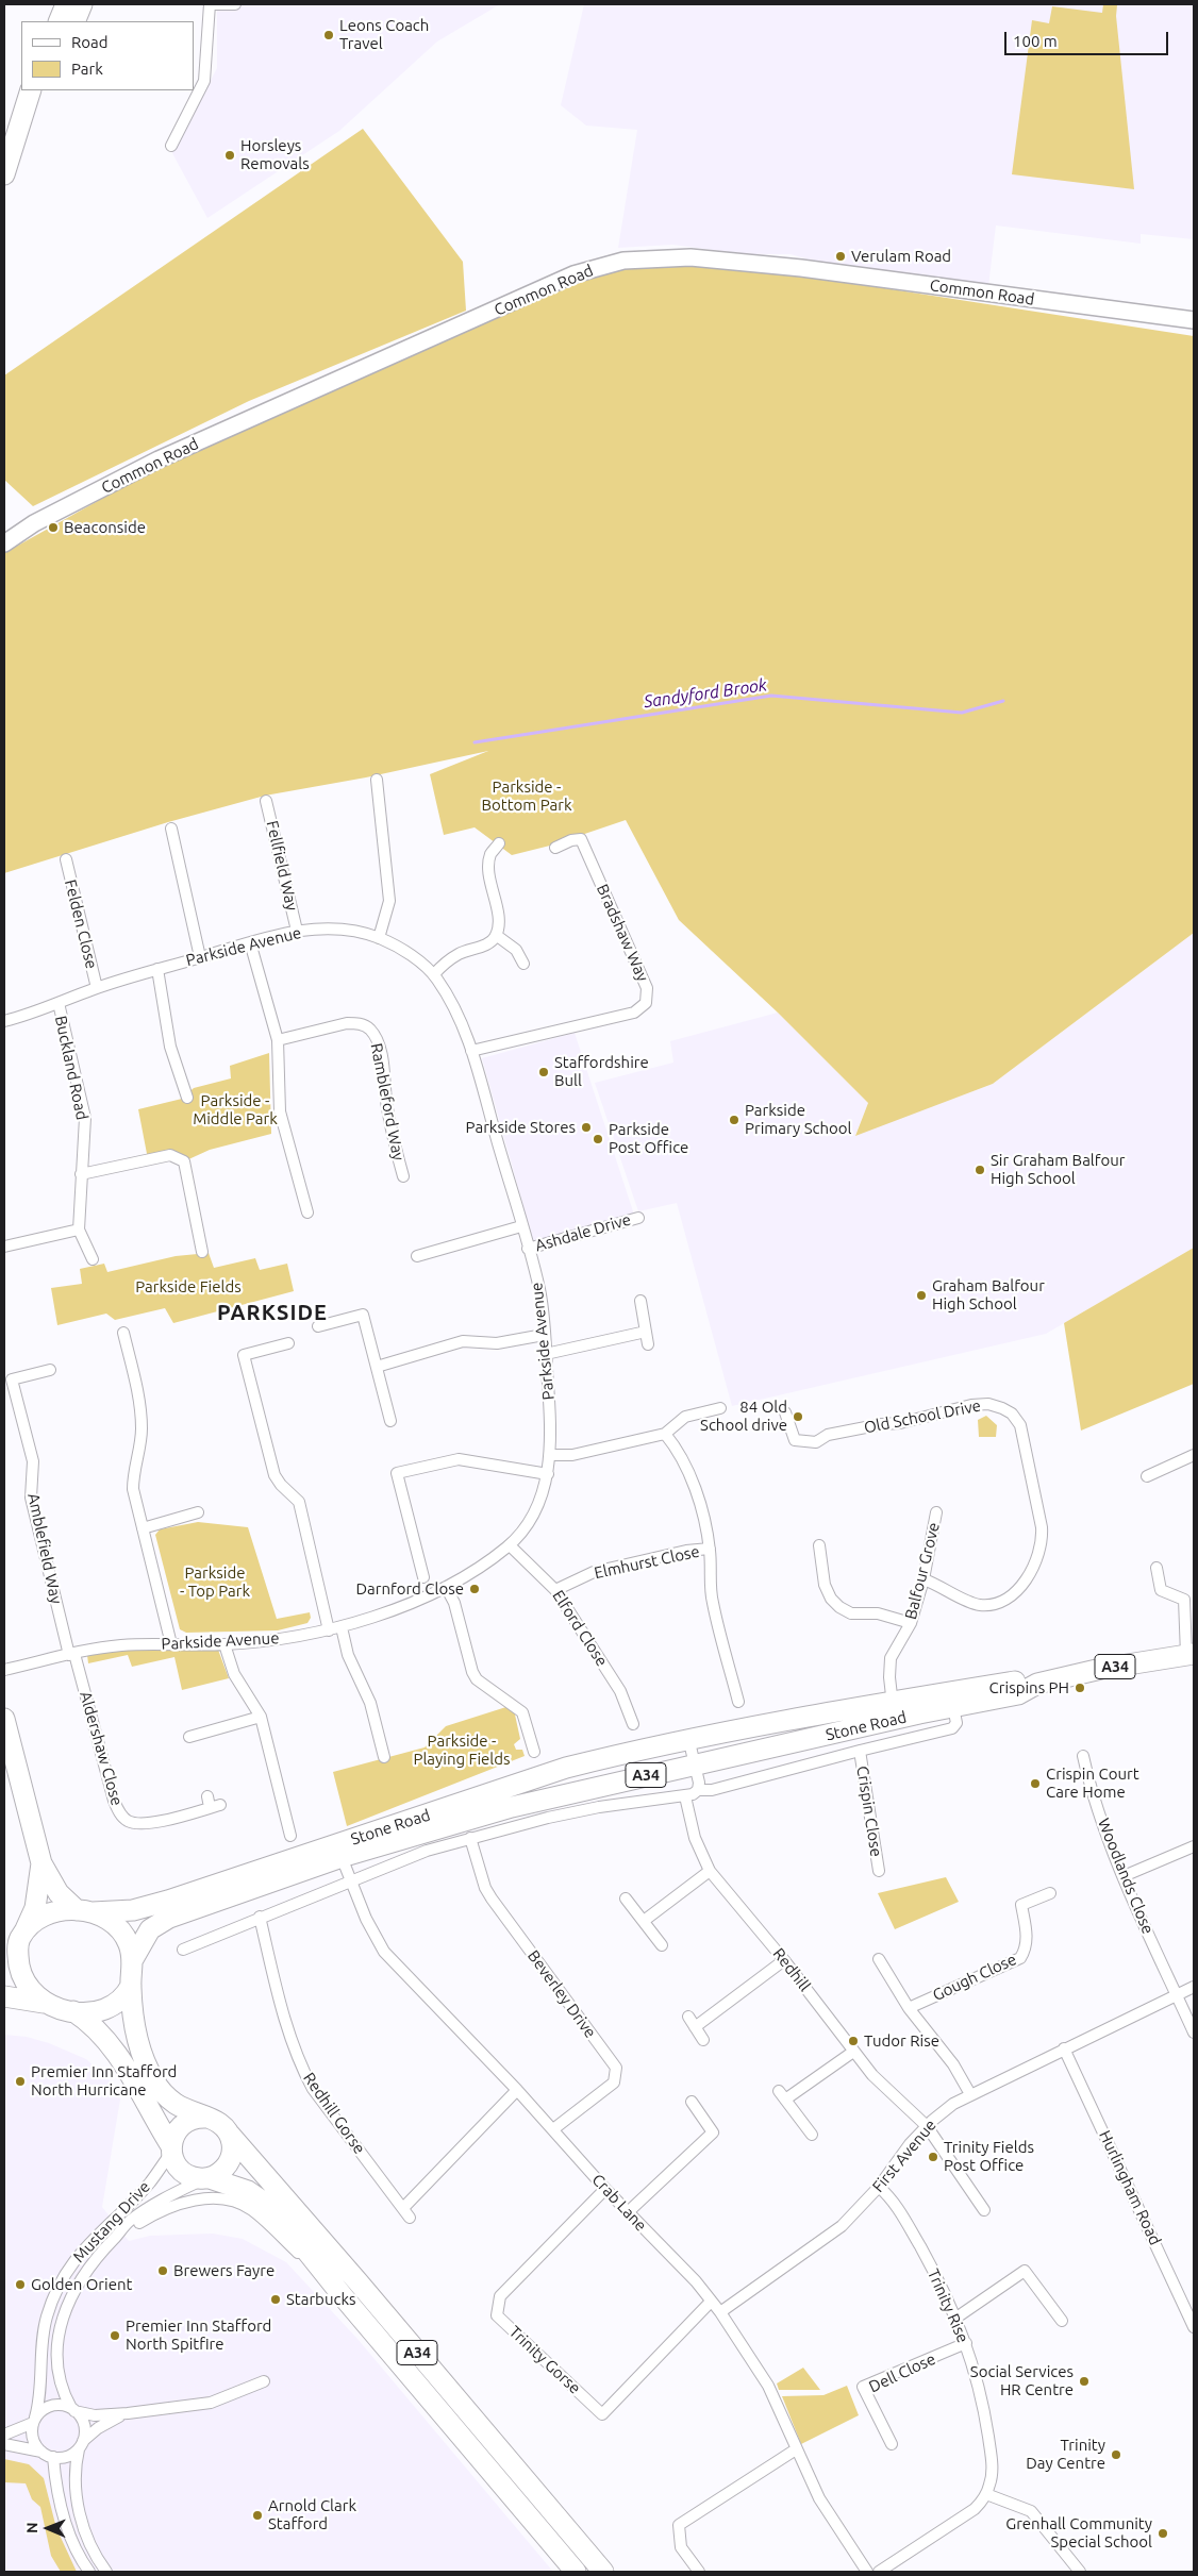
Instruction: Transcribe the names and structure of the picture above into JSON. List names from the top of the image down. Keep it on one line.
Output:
{"streets":{"highway":["A34","Stone Road"],"street":["Common Road","Fellfield Way","Felden Close","Bradshaw Way","Parkside Avenue","Buckland Road","Rambleford Way","Ashdale Drive","Old School Drive","Amblefield Way","Elmhurst Close","Balfour Grove","Elford Close","Aldershaw Close","Crispin Close","Woodlands Close","Redhill","Gough Close","Beverley Drive","Redhill Gorse","First Avenue","Hurlingham Road","Crab Lane","Mustang Drive","Trinity Rise","Trinity Gorse","Dell Close"]},"crossings":[["Fellfield Way","Parkside Avenue"],["Felden Close","Parkside Avenue"],["Bradshaw Way","Parkside Avenue"],["Parkside Avenue","Buckland Road"],["Parkside Avenue","Ashdale Drive"],["Parkside Avenue","Amblefield Way"],["Parkside Avenue","Elford Close"],["Parkside Avenue","Aldershaw Close"],["Old School Drive","Balfour Grove"],["Amblefield Way","Aldershaw Close"],["Elmhurst Close","Elford Close"],["Balfour Grove","Stone Road"],["A34","Mustang Drive"],["Stone Road","Crab Lane"],["Woodlands Close","First Avenue"],["Redhill","First Avenue"],["Beverley Drive","Crab Lane"],["Redhill Gorse","Crab Lane"],["First Avenue","Hurlingham Road"],["First Avenue","Crab Lane"],["First Avenue","Trinity Rise"],["Crab Lane","Trinity Gorse"],["Trinity Rise","Dell Close"]],"districts":["PARKSIDE"],"water":["Sandyford Brook"],"parks":["Parkside - Bottom Park","Parkside - Middle Park","Parkside Fields","Parkside - Top Park","Parkside - Playing Fields"],"places":["Leons Coach Travel","Horsleys Removals","Verulam Road","Beaconside","Staffordshire Bull","Parkside Primary School","Parkside Stores","Parkside Post Office","Sir Graham Balfour High School","Graham Balfour High School","84 Old School drive","Darnford Close","Crispins PH","Crispin Court Care Home","Tudor Rise","Premier Inn Stafford North Hurricane","Trinity Fields Post Office","Brewers Fayre","Golden Orient","Starbucks","Premier Inn Stafford North Spitfire","Social Services HR Centre","Trinity Day Centre","Arnold Clark Stafford","Grenhall Community Special School"],"legend":["Road","Park"],"scale_bar":"100 m","north":"left"}
